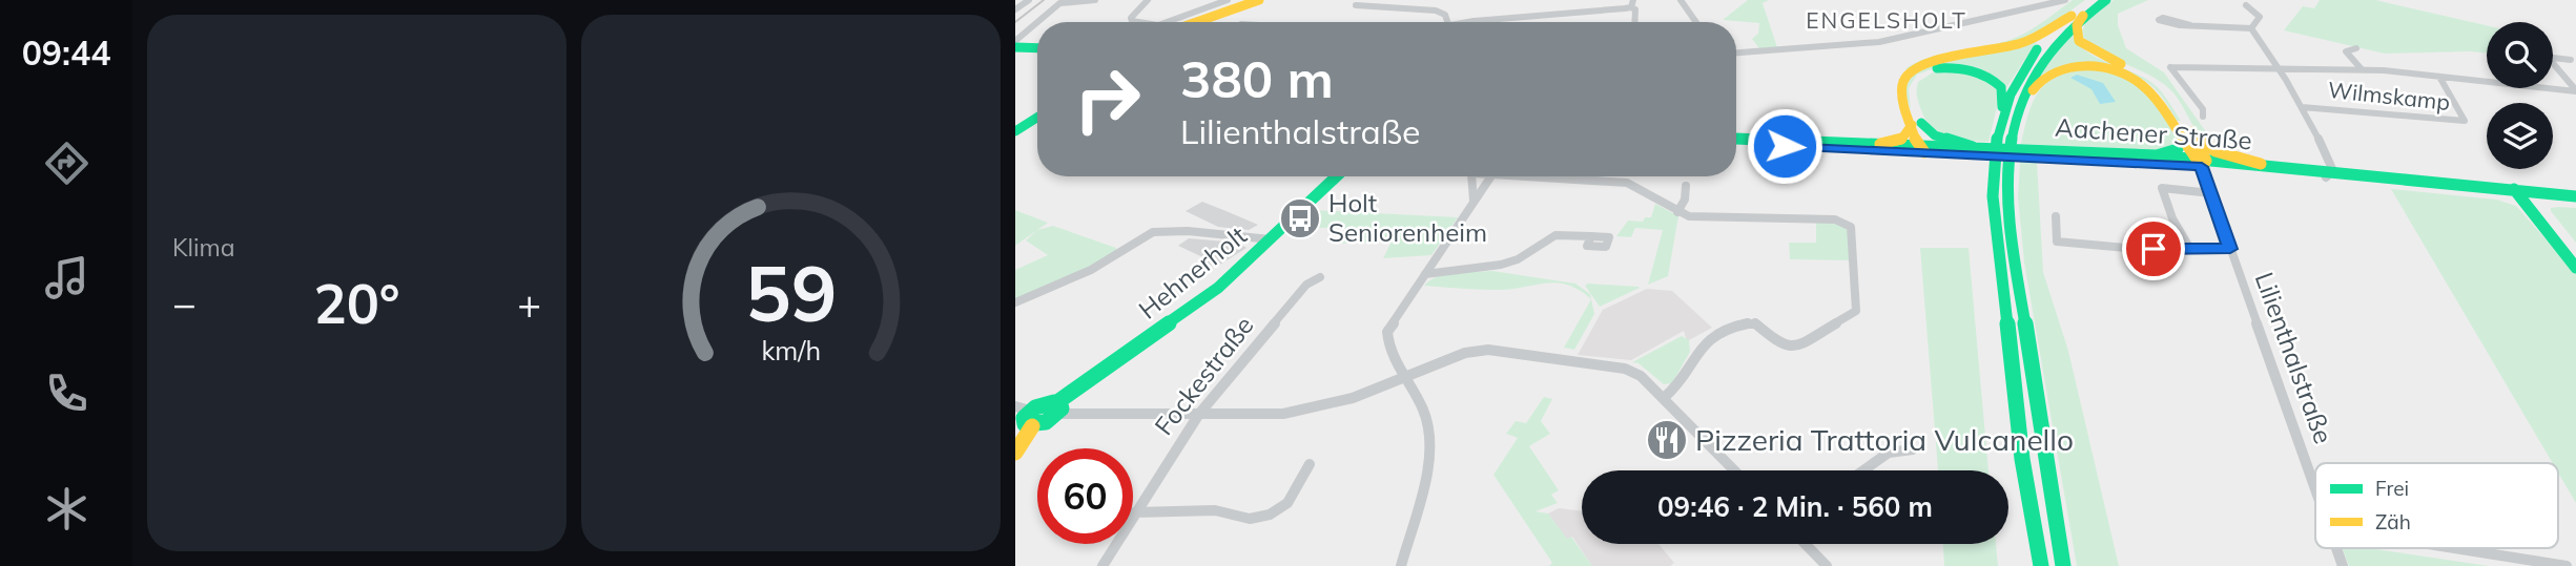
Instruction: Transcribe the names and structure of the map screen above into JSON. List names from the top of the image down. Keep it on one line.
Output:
{"streets":{"main road":["Aachener Straße","Hehnerholt"],"street":["Wilmskamp","Lilienthalstraße","Fockestraße"]},"crossings":[["Aachener Straße","Lilienthalstraße"]],"districts":["ENGELSHOLT"],"places":{"bus stop":["Holt Seniorenheim"],"restaurant":["Pizzeria Trattoria Vulcanello"]},"legend":["Frei","Zäh"],"page":{"tabs":"09:44","tile":"Klima","turn":["380 m","Lilienthalstraße"],"heat":["−","20°","+"],"limit":"60","trip":"09:46 · 2 Min. · 560 m","gauge":["59","km/h"]}}
